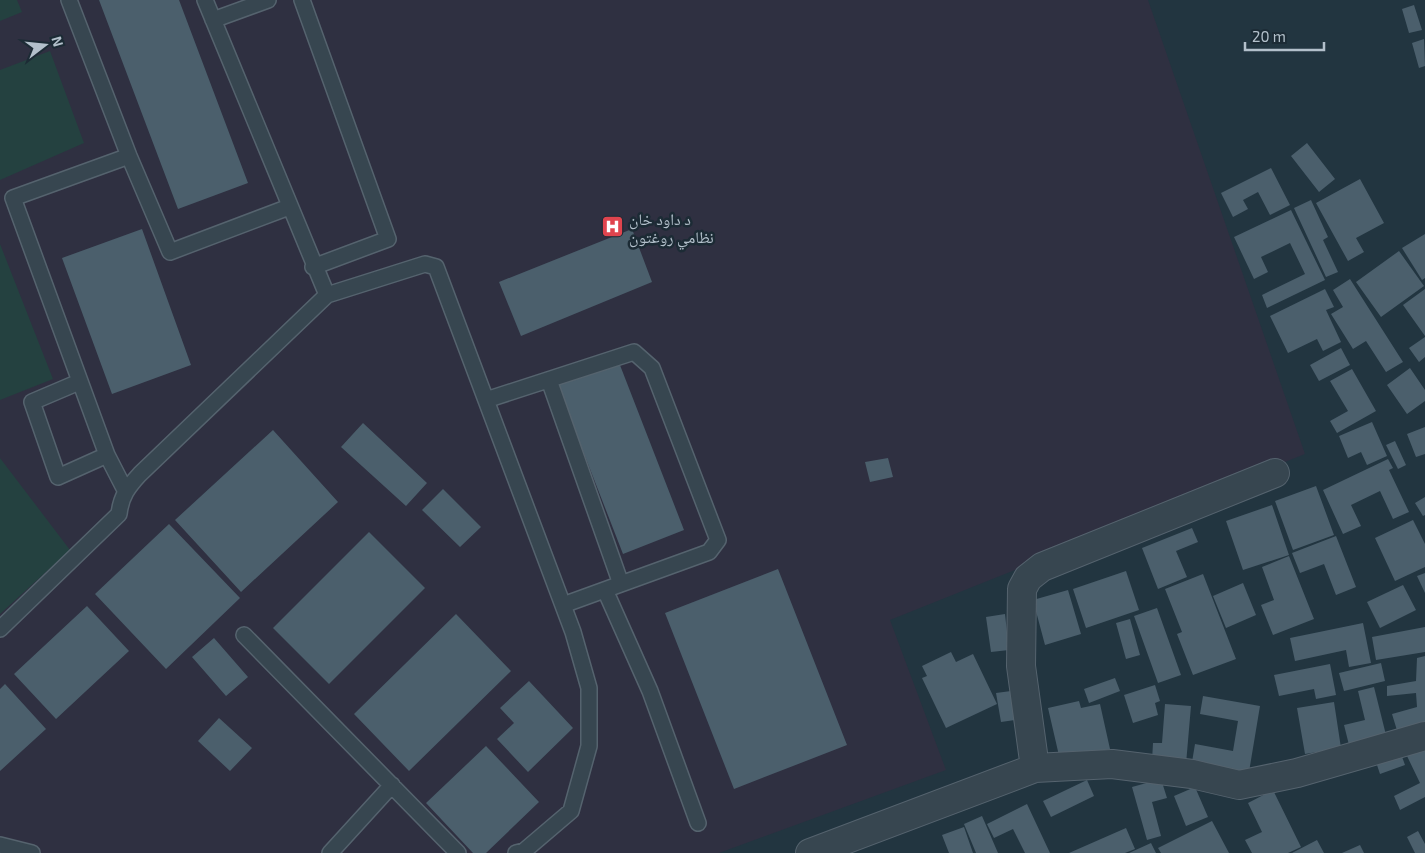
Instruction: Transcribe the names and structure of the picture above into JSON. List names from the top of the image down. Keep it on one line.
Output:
{"places":{"hospital":["د داود خان نظامي روغتون"]},"scale_bar":"20 m","north":"right"}
